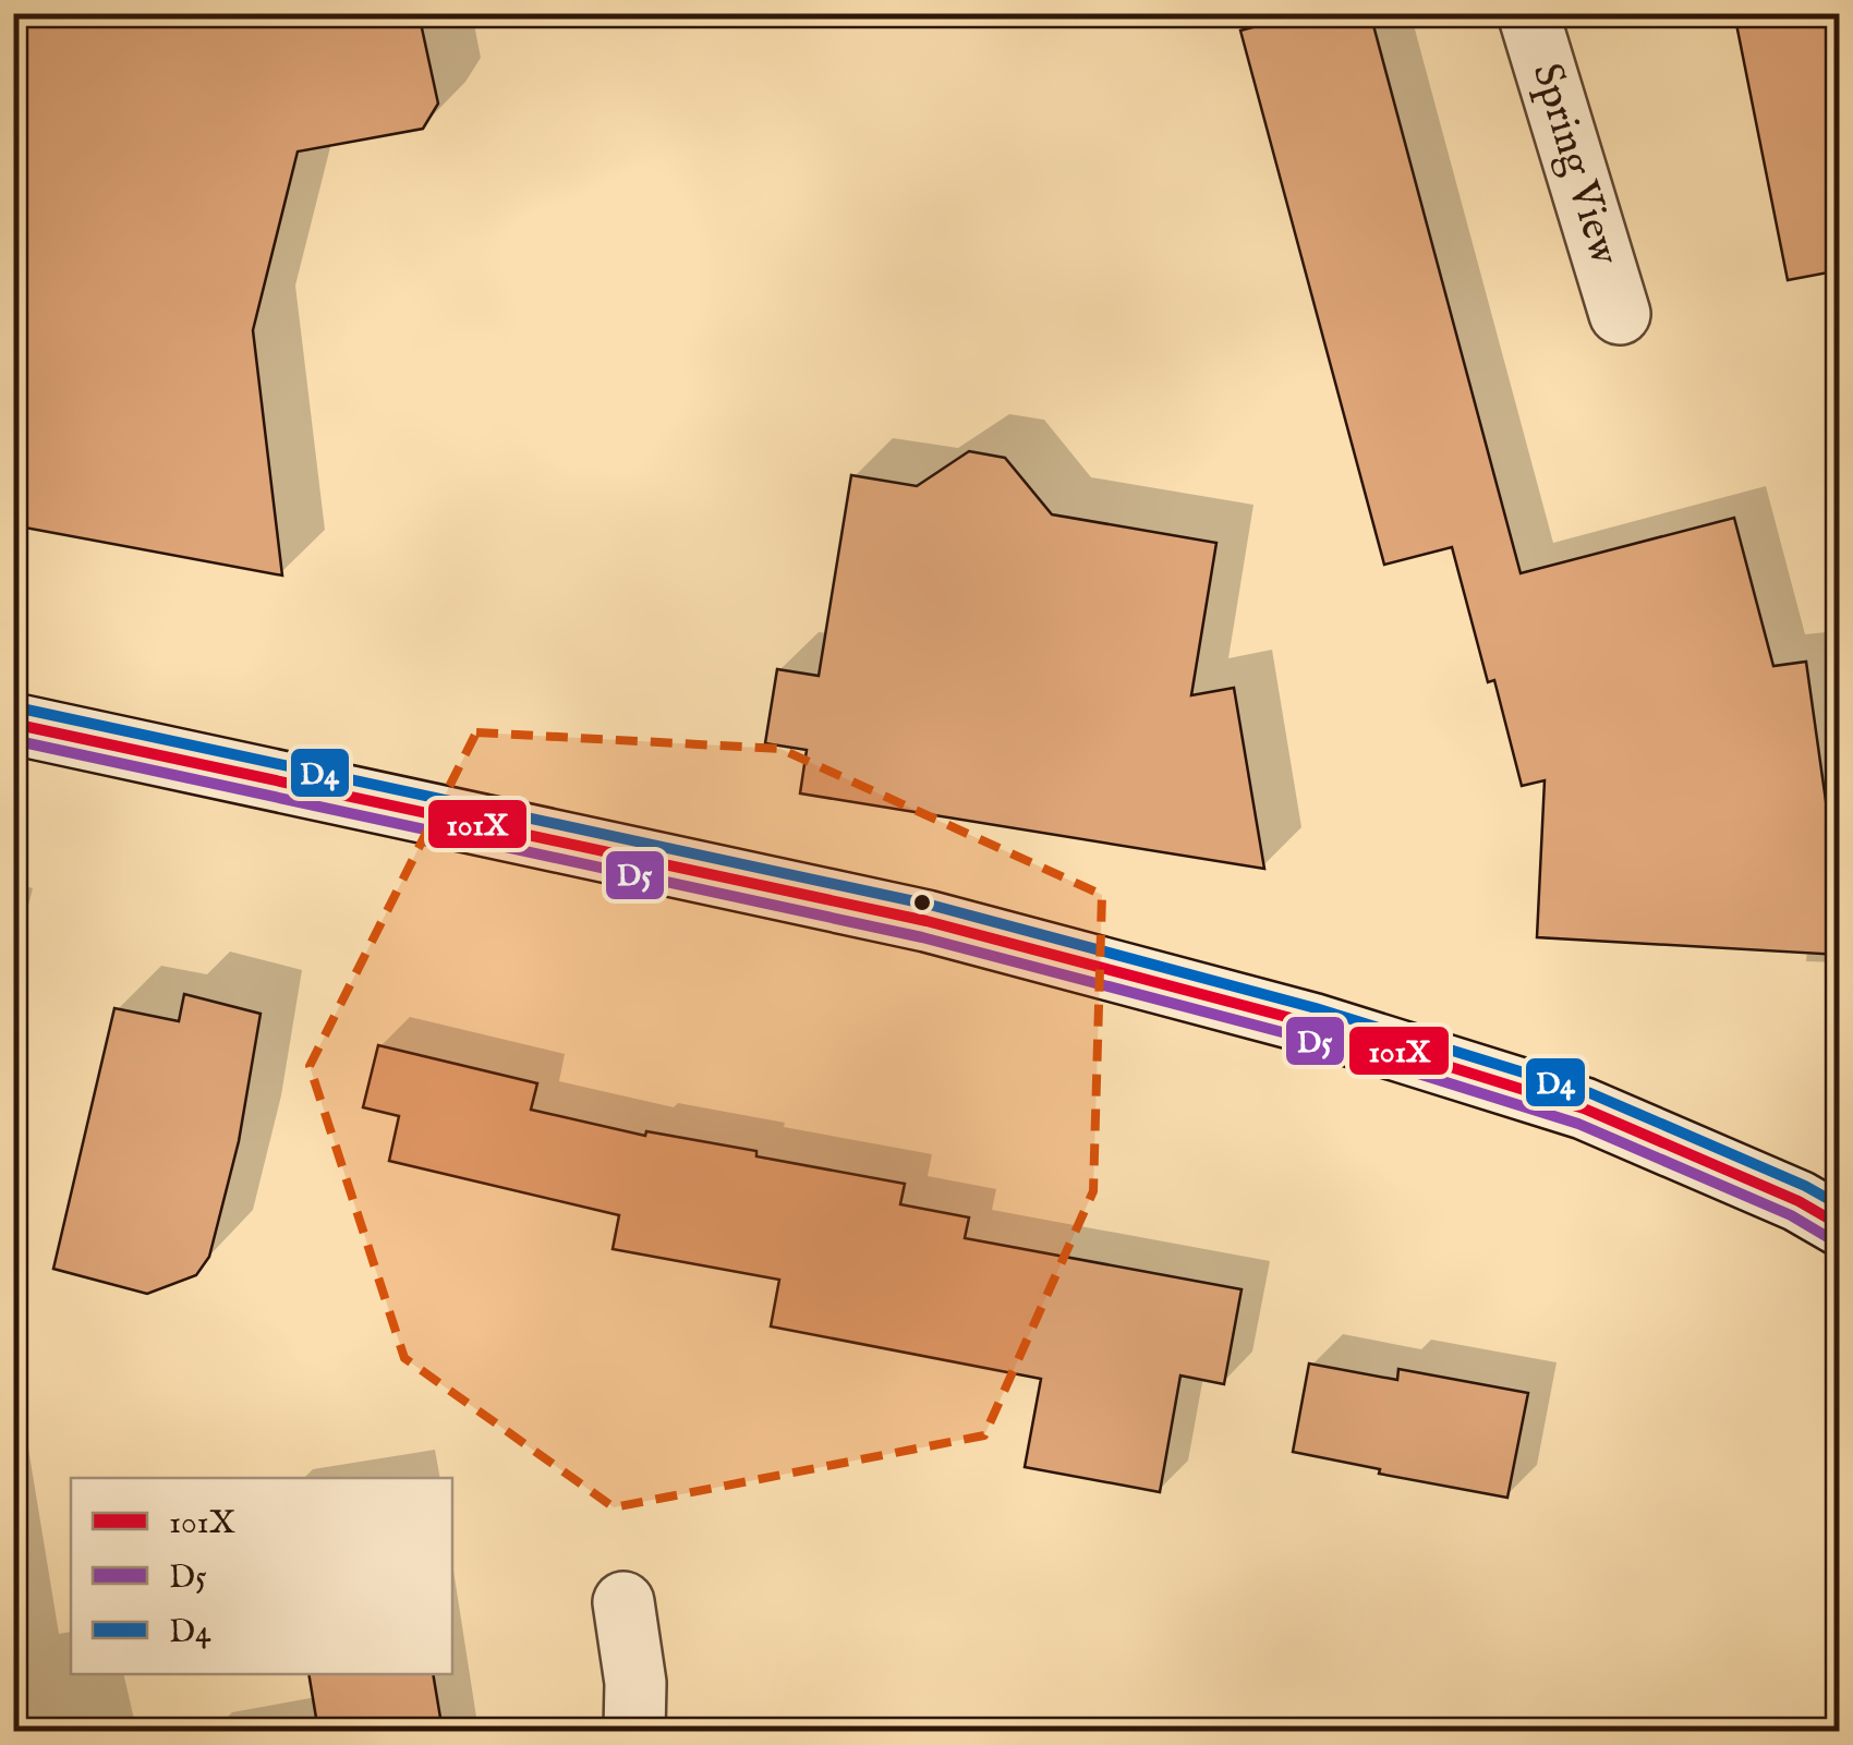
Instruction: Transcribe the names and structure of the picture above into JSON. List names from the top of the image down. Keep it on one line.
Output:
{"streets":{"main road":["Spring View"]},"lines":["transit line D4","transit line 101X","transit line D5"],"legend":["101X","D5","D4"]}
